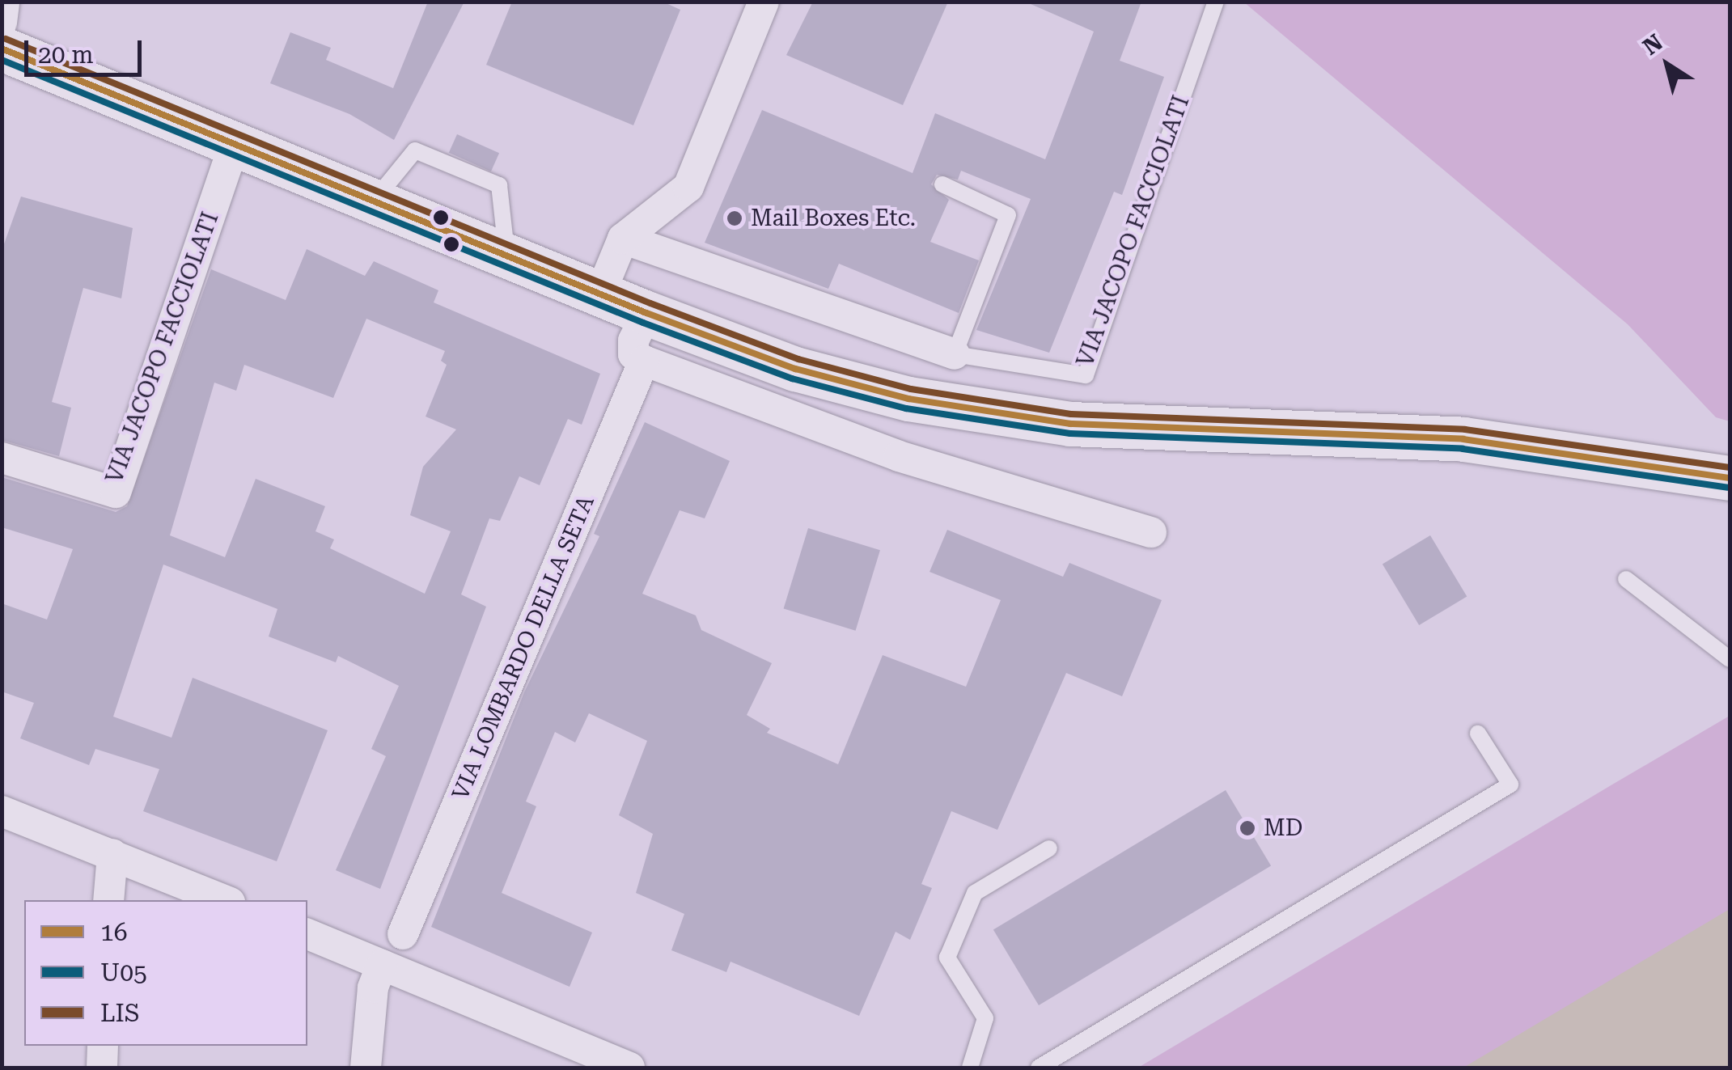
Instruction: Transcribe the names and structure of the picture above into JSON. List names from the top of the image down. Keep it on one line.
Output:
{"streets":{"street":["VIA JACOPO FACCIOLATI","VIA LOMBARDO DELLA SETA"]},"places":["Mail Boxes Etc.","MD"],"lines":["transit line LIS","transit line 16","transit line U05"],"legend":["16","U05","LIS"],"scale_bar":"20 m","north":"top left"}
